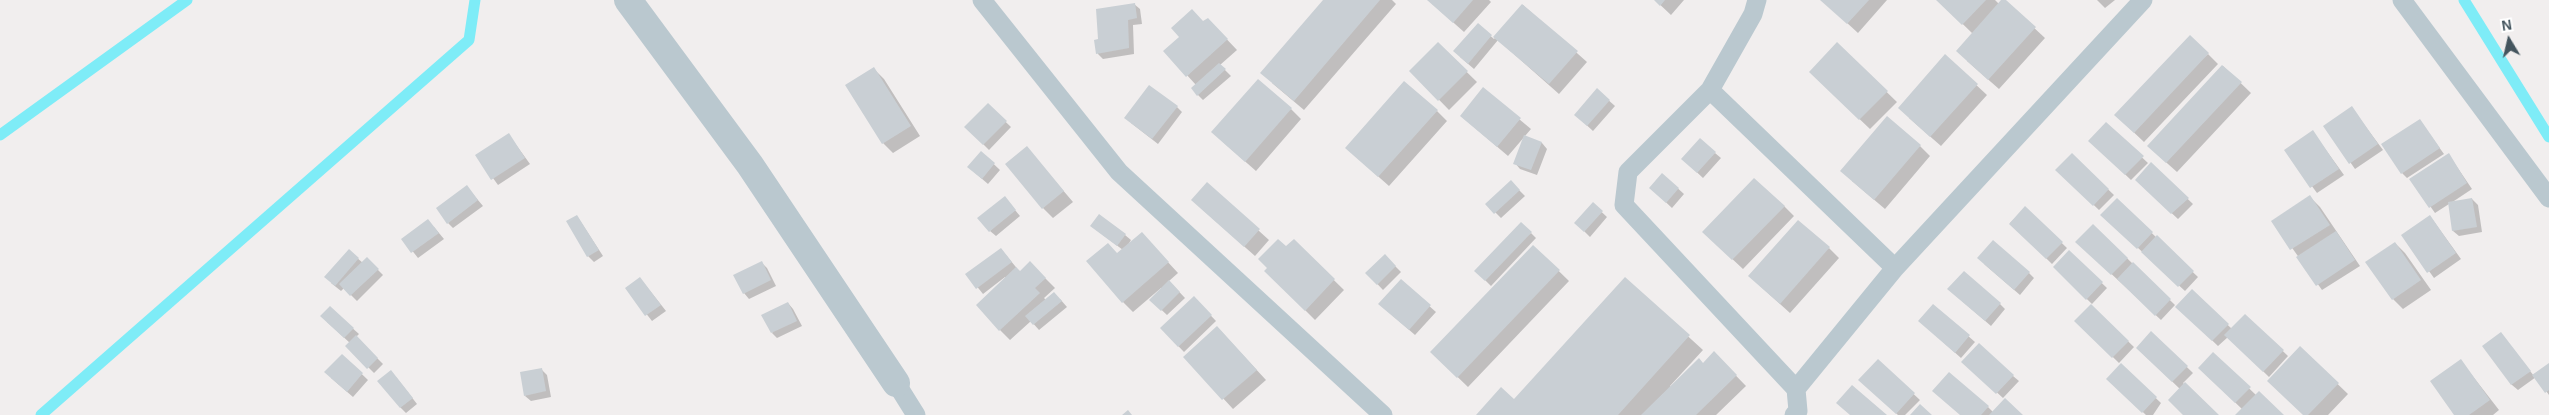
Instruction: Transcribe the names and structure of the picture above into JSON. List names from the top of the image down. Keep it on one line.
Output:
{"north":"top"}
